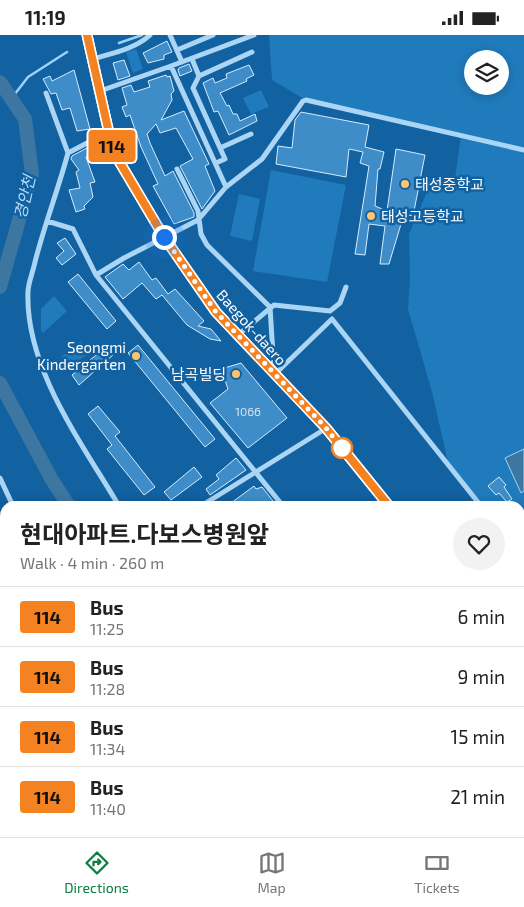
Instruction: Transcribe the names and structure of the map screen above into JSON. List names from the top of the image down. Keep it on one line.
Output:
{"streets":{"main road":["Baegok-daero"]},"water":["경안천"],"places":["태성중학교","태성고등학교","Seongmi Kindergarten","남곡빌딩"],"lines":["bus line 114"],"house_numbers":["1066"],"page":{"status":"11:19","on_map":"114","heading":["현대아파트.다보스병원앞","Walk · 4 min · 260 m"],"list":[{"mark":"114","name":"Bus","note":"11:25","value":"6 min"},{"mark":"114","name":"Bus","note":"11:28","value":"9 min"},{"mark":"114","name":"Bus","note":"11:34","value":"15 min"},{"mark":"114","name":"Bus","note":"11:40","value":"21 min"}],"tabs":["Directions","Map","Tickets"]}}
